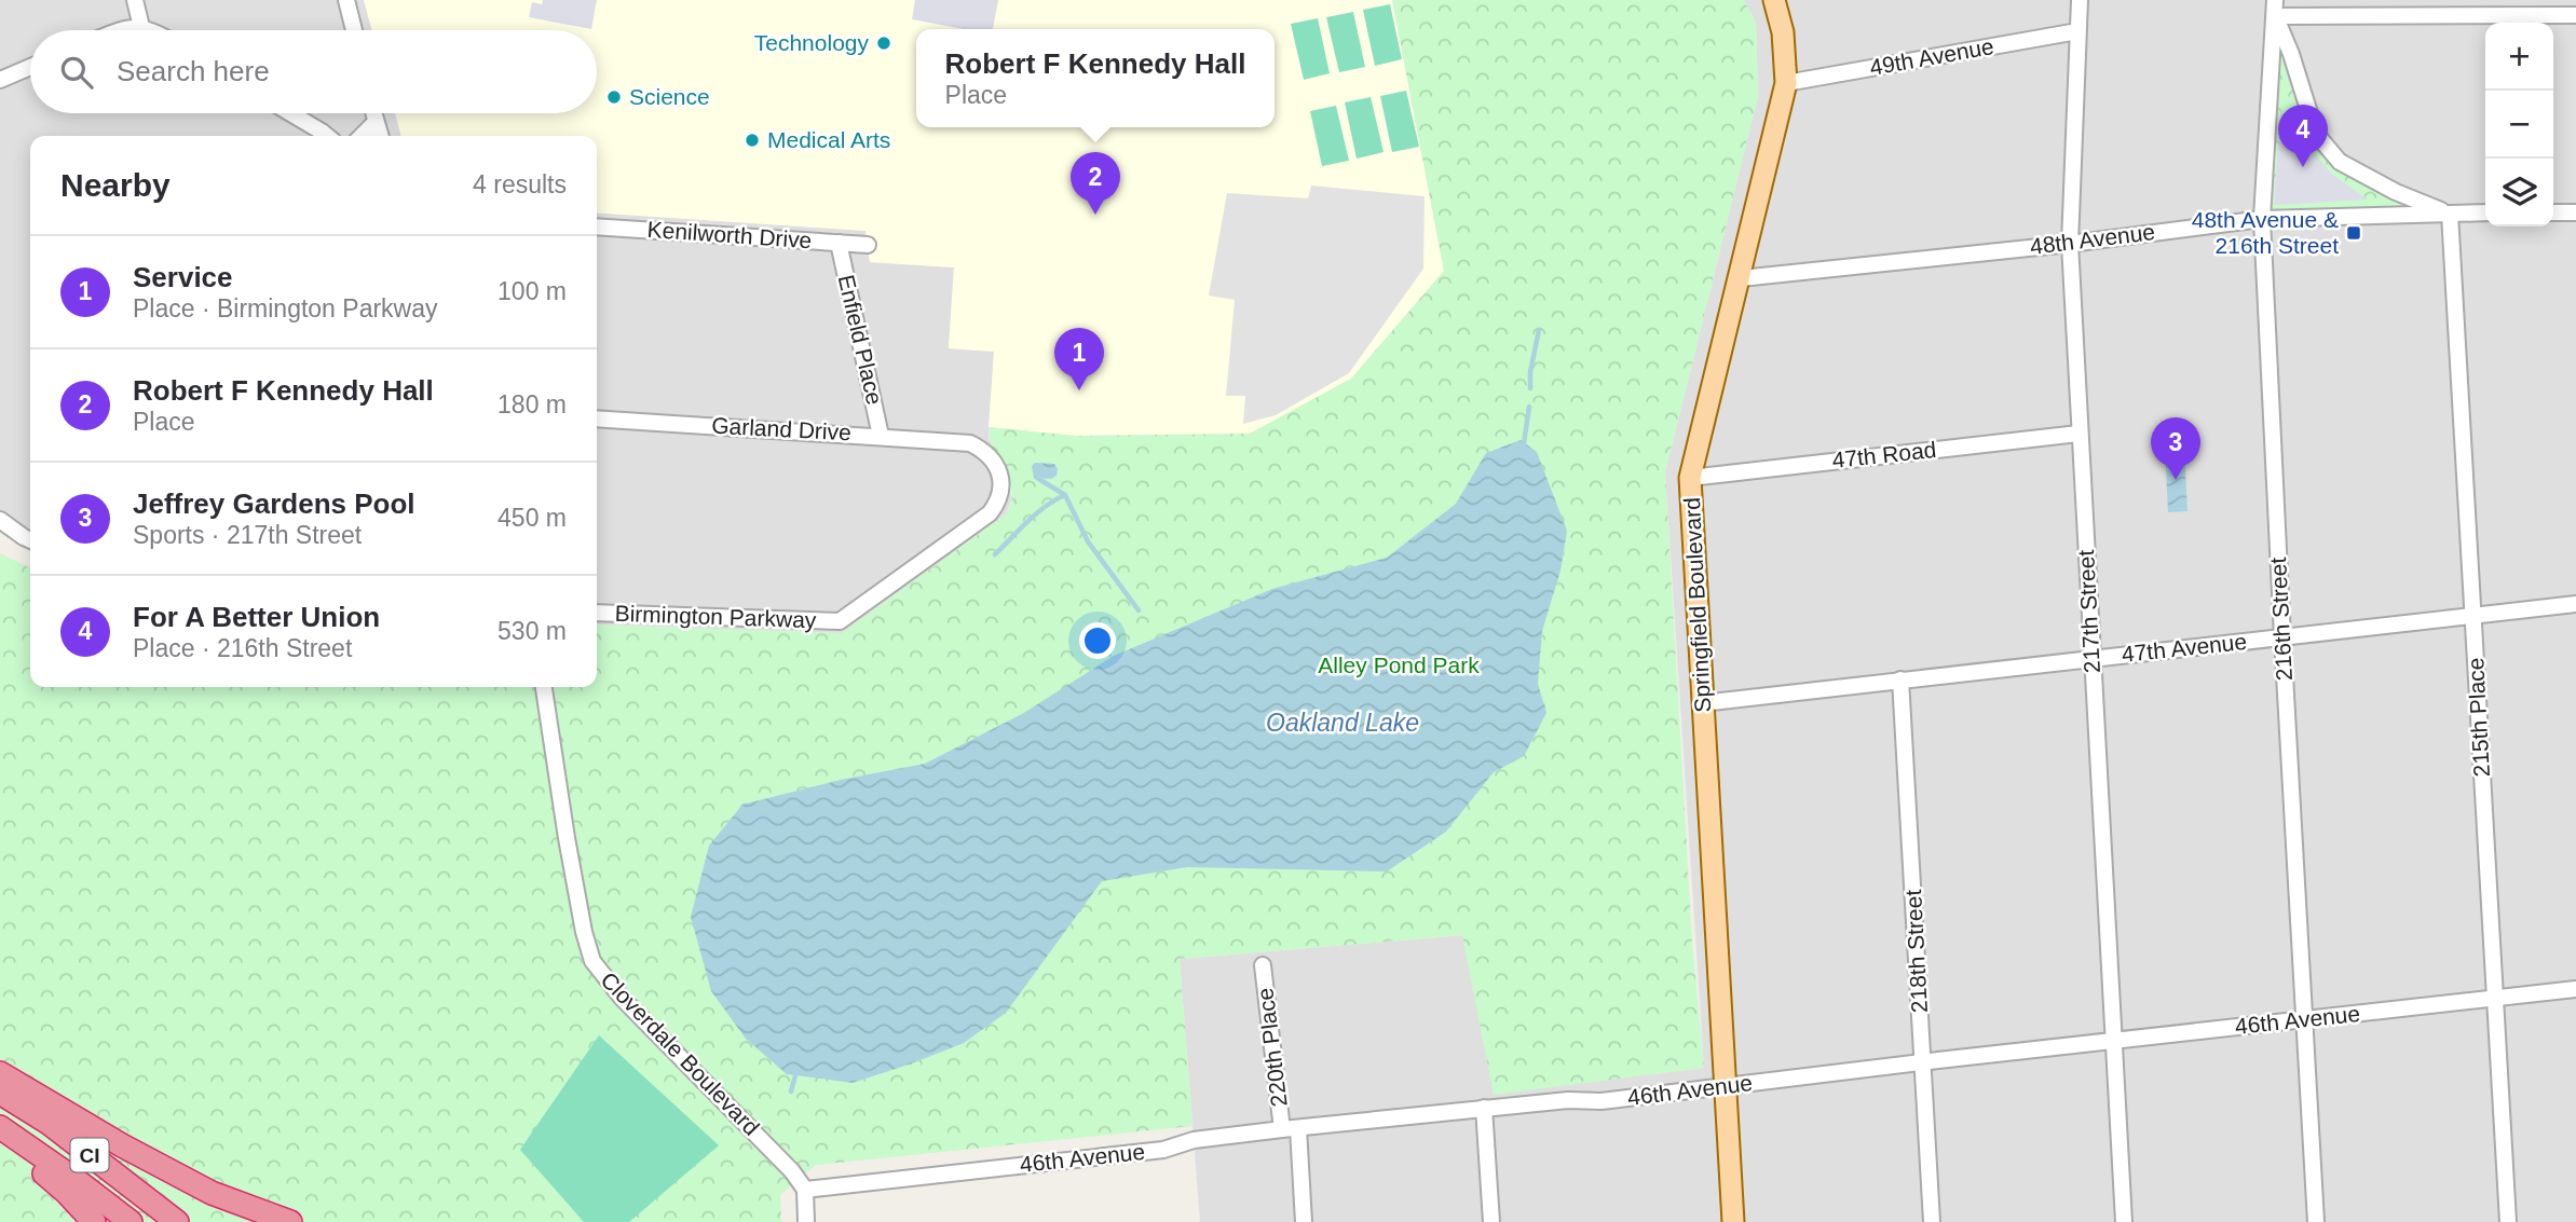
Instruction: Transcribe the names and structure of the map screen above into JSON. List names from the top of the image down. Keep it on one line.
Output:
{"streets":{"highway":["CI"],"main road":["Springfield Boulevard"],"street":["49th Avenue","Kenilworth Drive","48th Avenue","Enfield Place","Garland Drive","47th Road","217th Street","Birmington Parkway","216th Street","47th Avenue","215th Place","218th Street","46th Avenue","220th Place","Cloverdale Boulevard"]},"crossings":[["49th Avenue","Springfield Boulevard"],["49th Avenue","217th Street"],["Kenilworth Drive","Enfield Place"],["48th Avenue","Springfield Boulevard"],["48th Avenue","217th Street"],["48th Avenue","216th Street"],["48th Avenue","215th Place"],["Enfield Place","Garland Drive"],["Garland Drive","Birmington Parkway"],["47th Road","Springfield Boulevard"],["47th Road","217th Street"],["Springfield Boulevard","47th Avenue"],["Springfield Boulevard","46th Avenue"],["217th Street","47th Avenue"],["217th Street","46th Avenue"],["216th Street","47th Avenue"],["216th Street","46th Avenue"],["47th Avenue","215th Place"],["47th Avenue","218th Street"],["215th Place","46th Avenue"],["218th Street","46th Avenue"],["46th Avenue","220th Place"],["46th Avenue","Cloverdale Boulevard"]],"water":["Oakland Lake"],"parks":["Alley Pond Park"],"places":{"other":["Technology","Science","Medical Arts"],"transit":["48th Avenue & 216th Street"]},"page":{"map_buttons":["+","−"],"popup":["Robert F Kennedy Hall","Place"],"search":"Search here","pins":["4","2","1","3"],"heading":["Nearby","4 results"],"list":[{"mark":"1","name":"Service","note":"Place · Birmington Parkway","value":"100 m"},{"mark":"2","name":"Robert F Kennedy Hall","note":"Place","value":"180 m"},{"mark":"3","name":"Jeffrey Gardens Pool","note":"Sports · 217th Street","value":"450 m"},{"mark":"4","name":"For A Better Union","note":"Place · 216th Street","value":"530 m"}]}}
